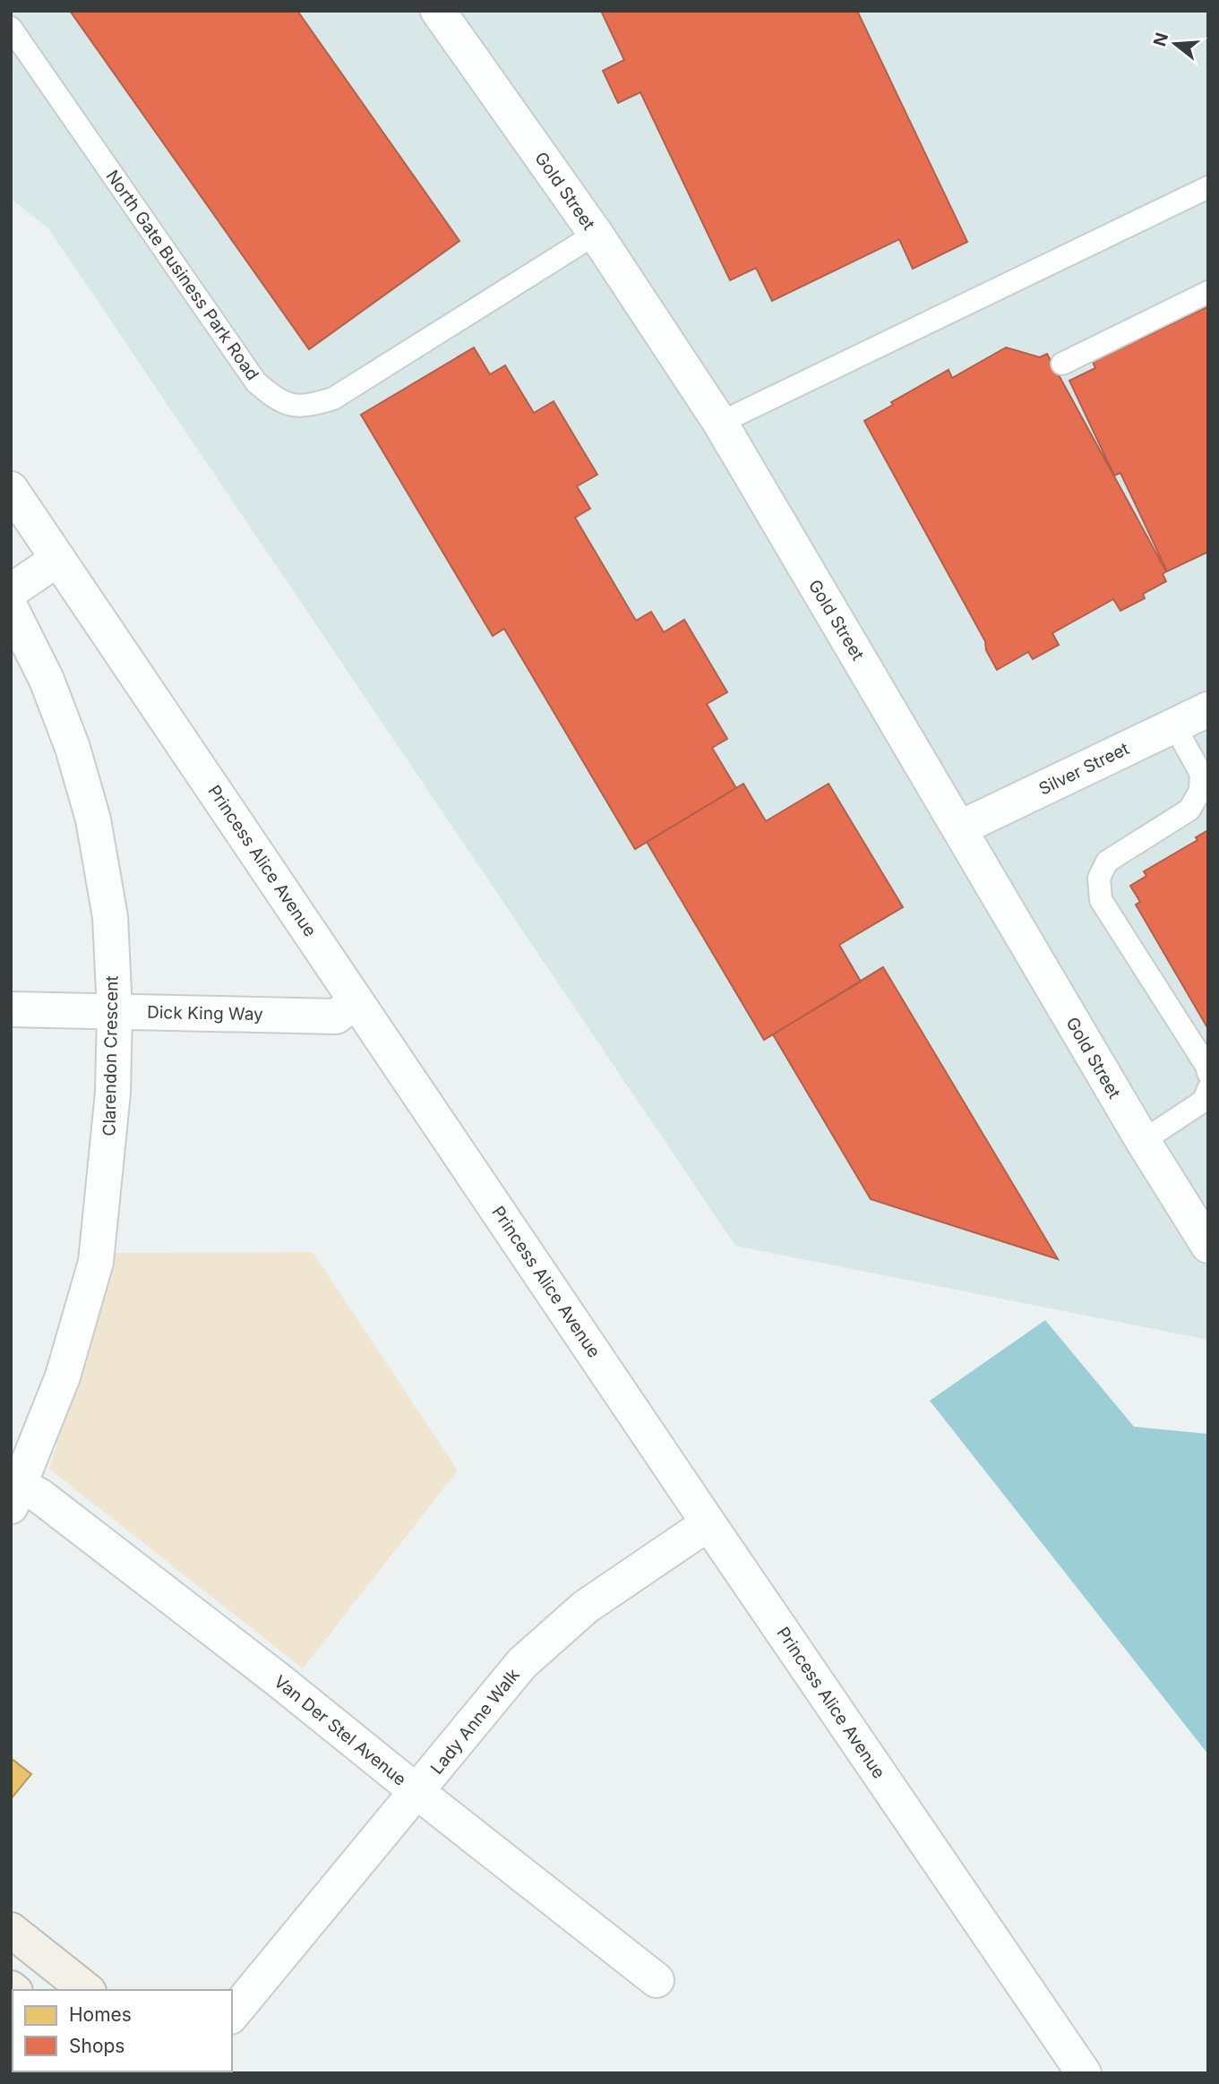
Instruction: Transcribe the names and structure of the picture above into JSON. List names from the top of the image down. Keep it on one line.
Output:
{"streets":{"street":["Gold Street","Silver Street","Princess Alice Avenue","Dick King Way","Clarendon Crescent","Lady Anne Walk","Van Der Stel Avenue"],"lane":["North Gate Business Park Road"]},"crossings":[["Gold Street","North Gate Business Park Road"],["Gold Street","Silver Street"],["Princess Alice Avenue","Dick King Way"],["Princess Alice Avenue","Lady Anne Walk"],["Dick King Way","Clarendon Crescent"],["Clarendon Crescent","Van Der Stel Avenue"],["Lady Anne Walk","Van Der Stel Avenue"]],"legend":["Homes","Shops"],"north":"left"}
